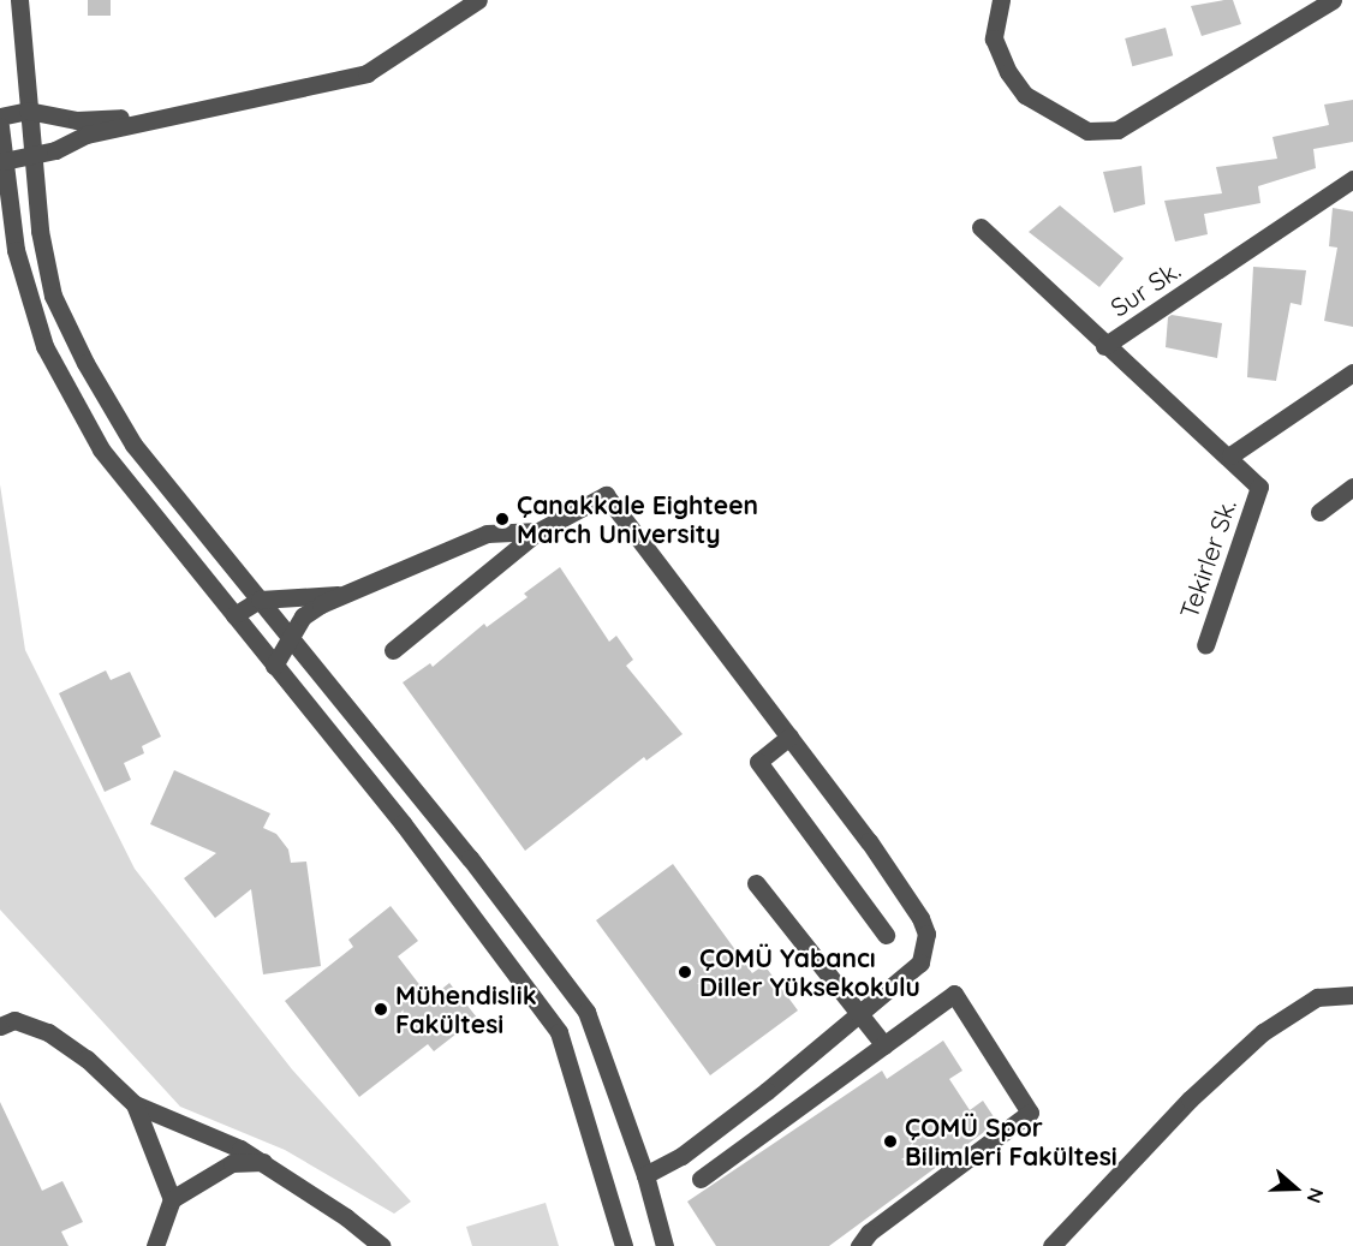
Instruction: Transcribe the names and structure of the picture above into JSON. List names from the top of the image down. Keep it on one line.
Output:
{"streets":{"street":["Sur Sk.","Tekirler Sk."]},"crossings":[["Sur Sk.","Tekirler Sk."]],"places":["Çanakkale Eighteen March University","ÇOMÜ Yabancı Diller Yüksekokulu","Mühendislik Fakültesi","ÇOMÜ Spor Bilimleri Fakültesi"],"north":"right"}
